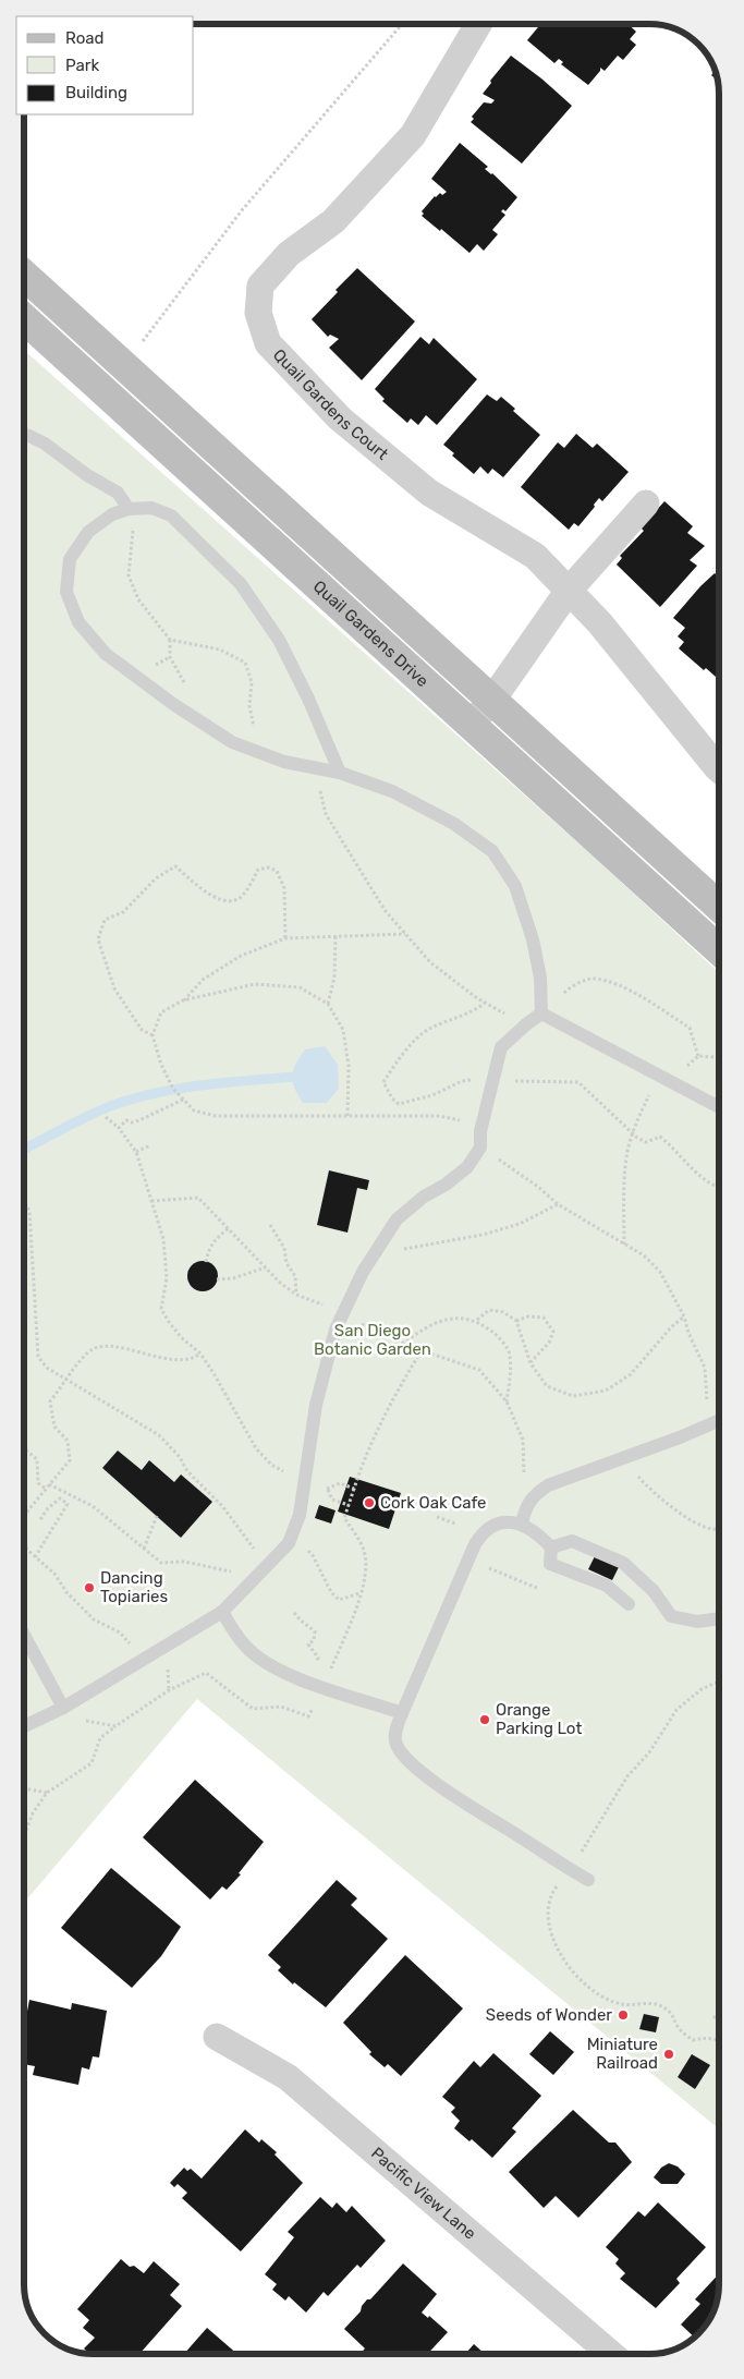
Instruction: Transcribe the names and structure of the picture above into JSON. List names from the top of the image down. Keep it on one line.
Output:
{"streets":{"main road":["Quail Gardens Drive"],"street":["Quail Gardens Court","Pacific View Lane"]},"parks":["San Diego Botanic Garden"],"places":["Cork Oak Cafe","Dancing Topiaries","Orange Parking Lot","Seeds of Wonder","Miniature Railroad"],"legend":["Road","Park","Building"]}
